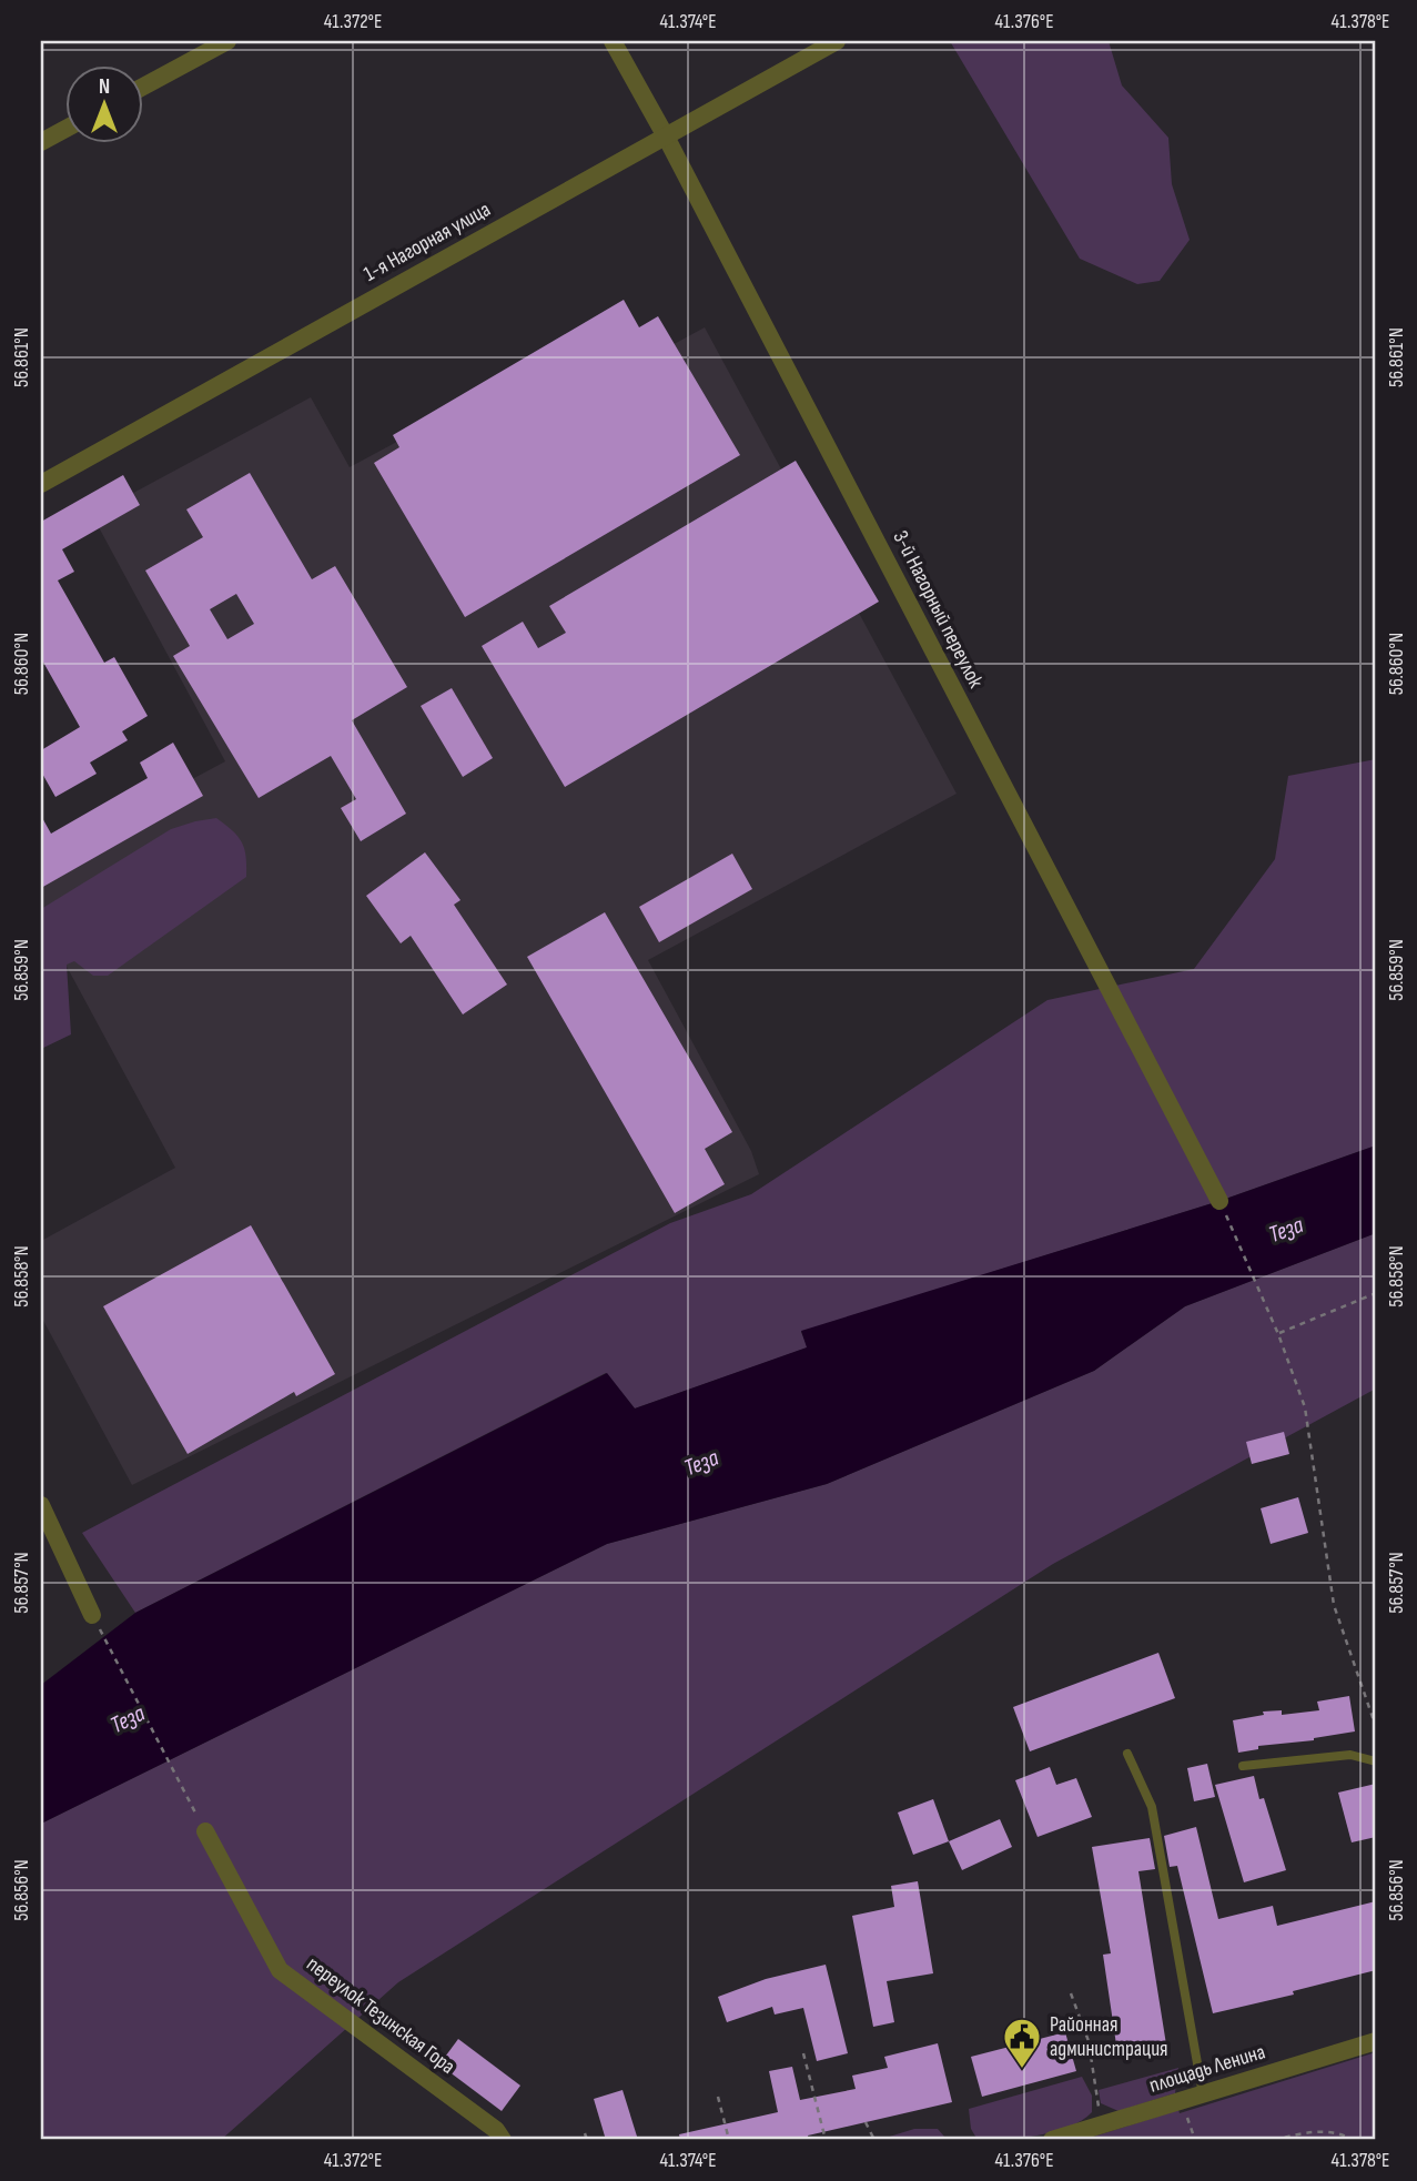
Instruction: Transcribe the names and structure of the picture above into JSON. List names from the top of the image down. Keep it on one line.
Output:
{"streets":{"street":["1-я Нагорная улица","3-й Нагорный переулок","переулок Тезинская Гора","площадь Ленина"]},"crossings":[["1-я Нагорная улица","3-й Нагорный переулок"]],"water":["Теза"],"places":{"public building":["Районная администрация"]},"north":"top","coordinates":["41.372°E","41.374°E","41.376°E","41.378°E","56.861°N","56.860°N","56.859°N","56.858°N","56.857°N","56.856°N"]}
